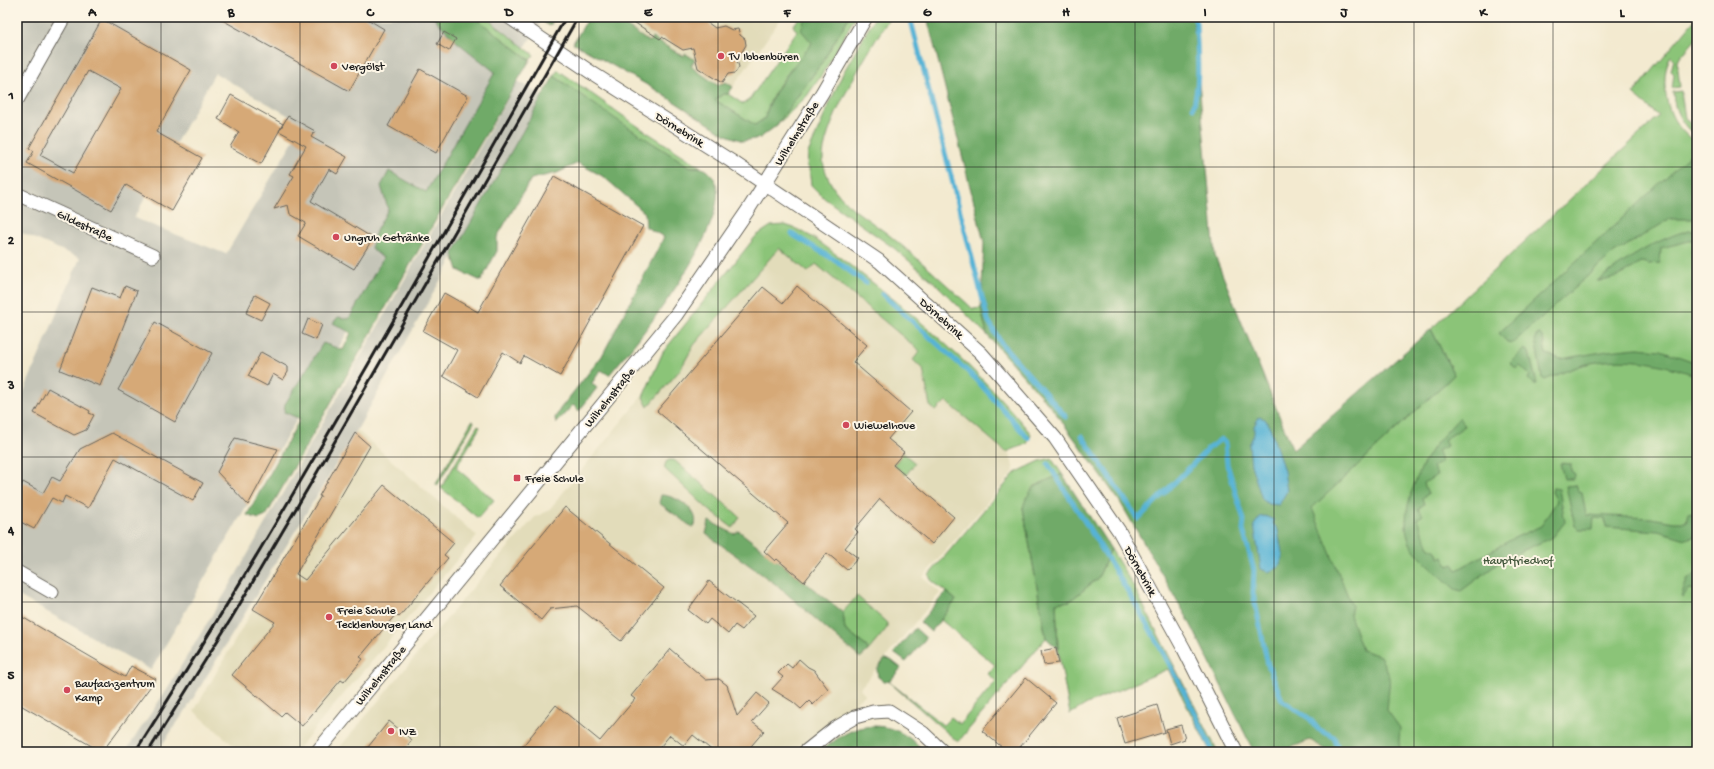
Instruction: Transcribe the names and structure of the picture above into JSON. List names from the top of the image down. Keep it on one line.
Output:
{"streets":{"street":["Dörnebrink","Wilhelmstraße","Gildestraße"]},"crossings":[["Dörnebrink","Wilhelmstraße"]],"parks":["Hauptfriedhof"],"places":{"other":["TV Ibbenbüren","Vergölst","Ungruh Getränke","Wiewelhove","Freie Schule Tecklenburger Land","Baufachzentrum Kamp","IVZ"],"transit":["Freie Schule"]},"grid":{"columns":["A","B","C","D","E","F","G","H","I","J","K","L"],"rows":["1","2","3","4","5"]}}
